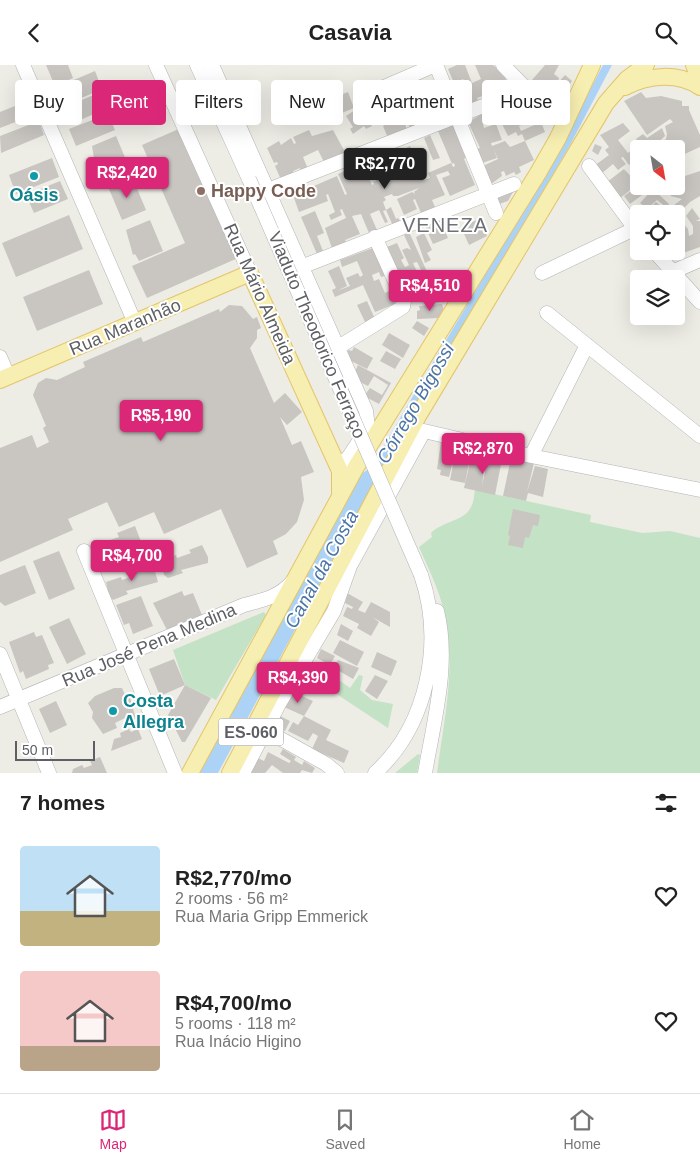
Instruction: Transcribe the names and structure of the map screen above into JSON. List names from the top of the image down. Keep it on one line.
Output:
{"streets":{"main road":["Rua Mário Almeida","Rua Maranhão","ES-060"],"street":["Viaduto Theodorico Ferraço","Rua José Pena Medina"]},"crossings":[["Rua Mário Almeida","Rua Maranhão"],["Rua Mário Almeida","ES-060"],["Rua José Pena Medina","ES-060"]],"districts":["VENEZA"],"water":["Córrego Bigossi","Canal da Costa"],"places":["Oásis","Happy Code","Costa Allegra"],"scale_bar":"50 m","north":"bottom right","page":{"header":"Casavia","chip":["Buy","Rent","Filters","New","Apartment","House"],"price":["R$2,770","R$2,420","R$4,510","R$5,190","R$2,870","R$4,700","R$4,390"],"scale":"50 m","heading":"7 homes","list":[{"name":"R$2,770/mo","note":"2 rooms · 56 m² · Rua Maria Gripp Emmerick"},{"name":"R$4,700/mo","note":"5 rooms · 118 m² · Rua Inácio Higino"}],"tabs":["Map","Saved","Home"]}}
